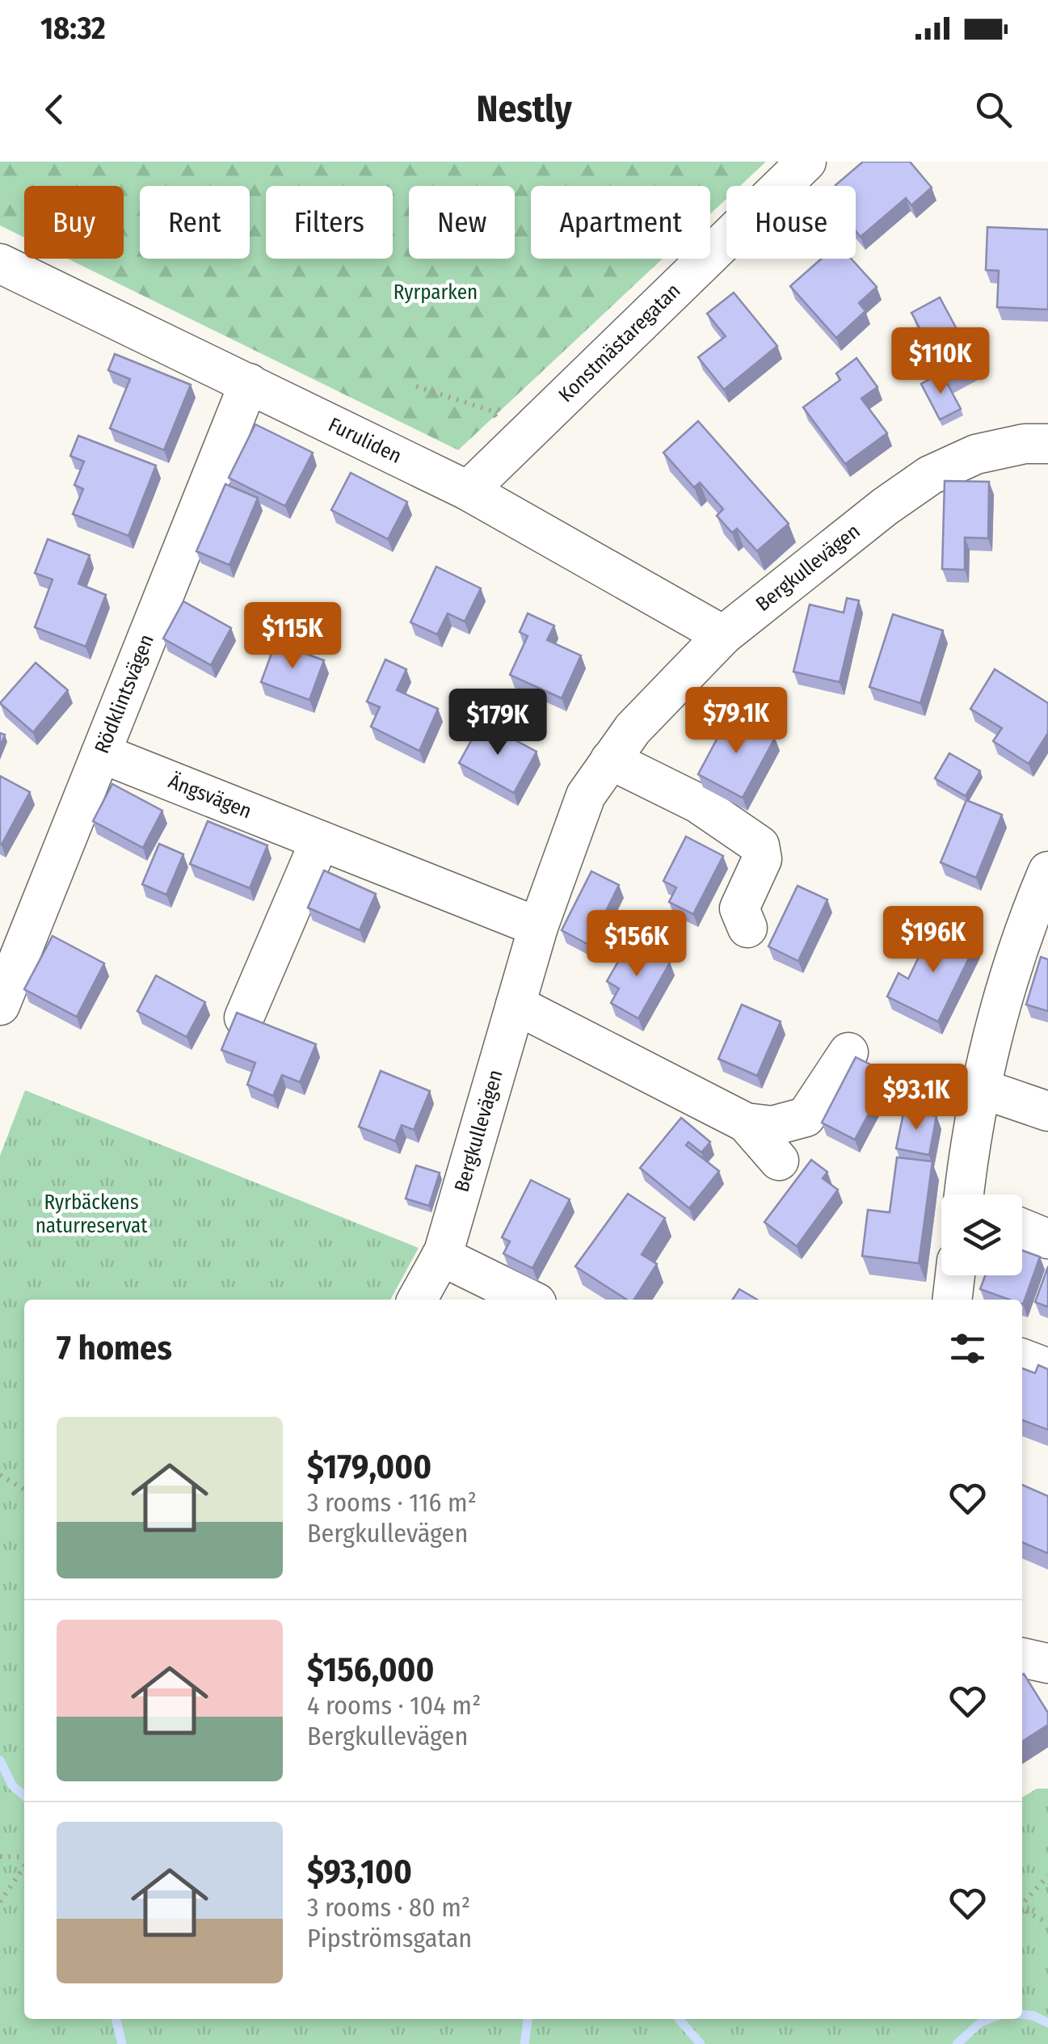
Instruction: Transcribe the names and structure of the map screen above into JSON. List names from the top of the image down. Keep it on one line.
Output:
{"streets":{"street":["Konstmästaregatan","Furuliden","Bergkullevägen","Rödklintsvägen","Ängsvägen"]},"crossings":[["Konstmästaregatan","Furuliden"],["Furuliden","Bergkullevägen"],["Furuliden","Rödklintsvägen"],["Bergkullevägen","Ängsvägen"],["Rödklintsvägen","Ängsvägen"]],"parks":["Ryrparken","Ryrbäckens naturreservat"],"page":{"status":"18:32","header":"Nestly","chip":["Buy","Rent","Filters","New","Apartment","House"],"price":["$110K","$115K","$79.1K","$179K","$196K","$156K","$93.1K"],"heading":"7 homes","list":[{"name":"$179,000","note":"3 rooms · 116 m² · Bergkullevägen"},{"name":"$156,000","note":"4 rooms · 104 m² · Bergkullevägen"},{"name":"$93,100","note":"3 rooms · 80 m² · Pipströmsgatan"}]}}
